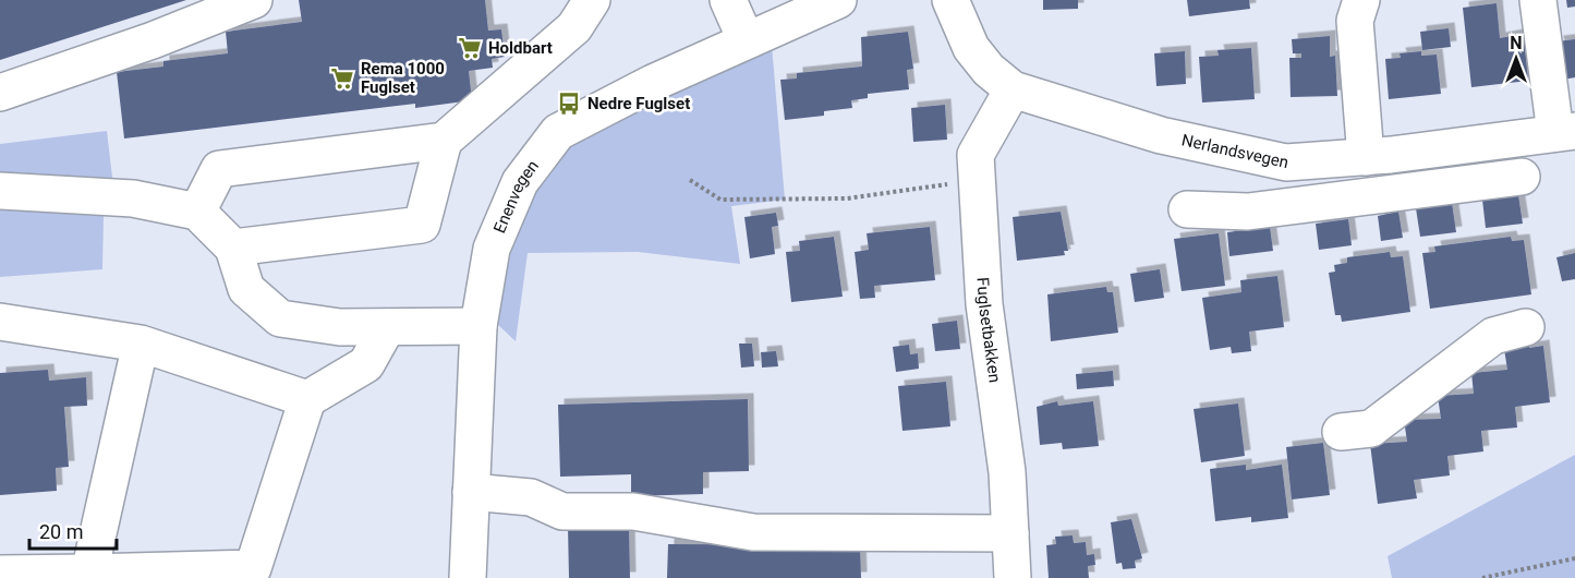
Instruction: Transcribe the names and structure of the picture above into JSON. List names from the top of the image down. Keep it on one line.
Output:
{"streets":{"street":["Nerlandsvegen","Enenvegen","Fuglsetbakken"]},"crossings":[["Nerlandsvegen","Fuglsetbakken"]],"places":{"supermarket":["Holdbart","Rema 1000 Fuglset"],"bus stop":["Nedre Fuglset"]},"scale_bar":"20 m","north":"top"}
